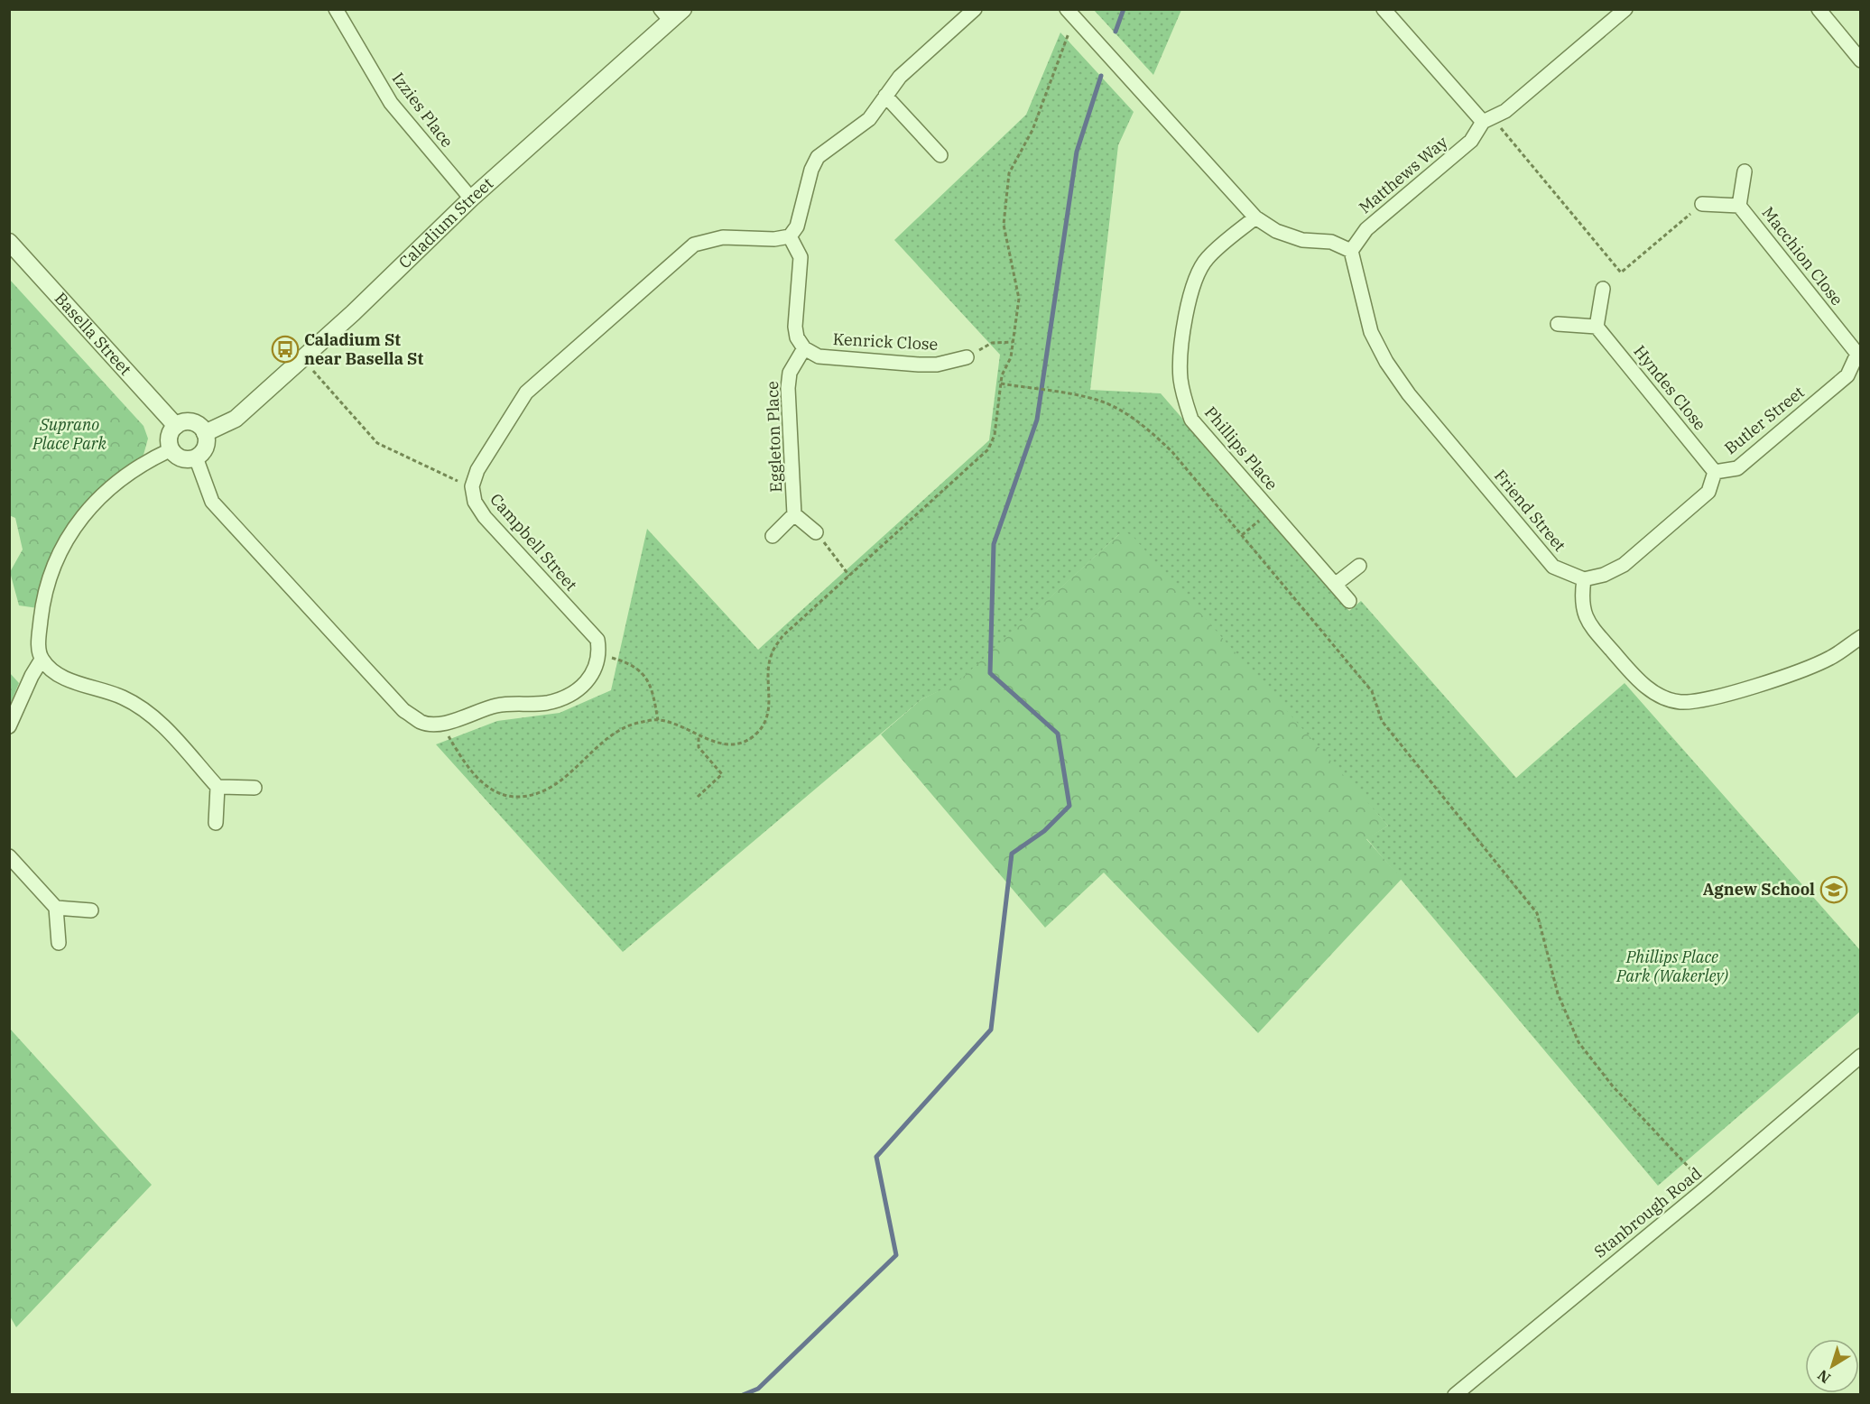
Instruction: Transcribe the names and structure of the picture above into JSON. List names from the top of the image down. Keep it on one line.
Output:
{"streets":{"street":["Izzies Place","Matthews Way","Caladium Street","Macchion Close","Basella Street","Kenrick Close","Hyndes Close","Butler Street","Eggleton Place","Phillips Place","Friend Street","Campbell Street","Stanbrough Road"]},"crossings":[["Izzies Place","Caladium Street"],["Matthews Way","Friend Street"],["Caladium Street","Basella Street"],["Macchion Close","Butler Street"],["Kenrick Close","Eggleton Place"],["Hyndes Close","Butler Street"],["Butler Street","Friend Street"]],"parks":["Suprano Place Park","Phillips Place Park (Wakerley)"],"places":{"bus stop":["Caladium St near Basella St"],"school or university":["Agnew School"]},"north":"bottom left"}
